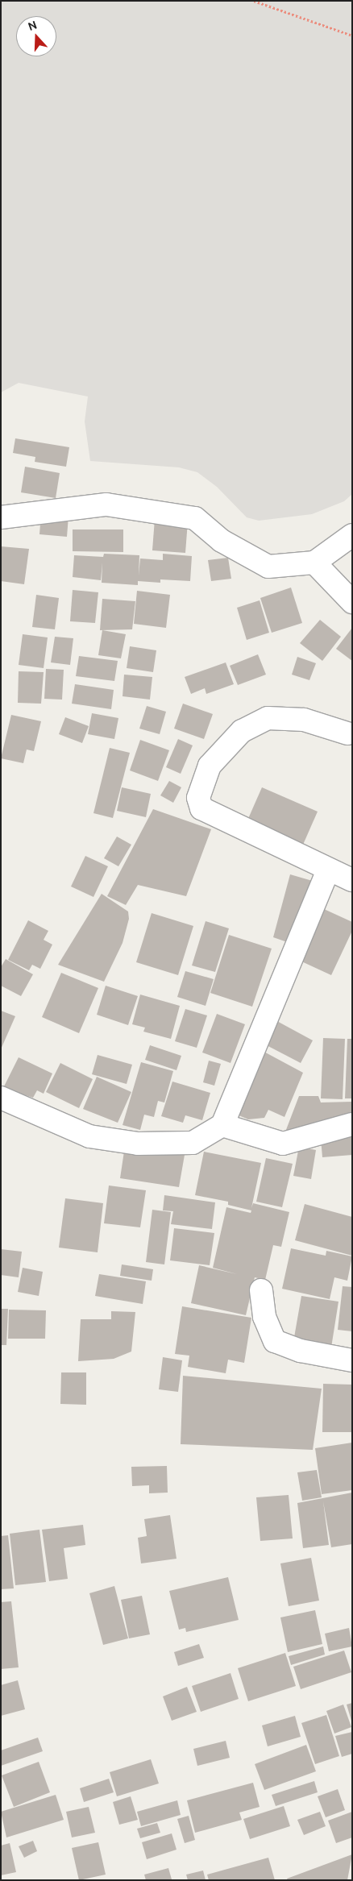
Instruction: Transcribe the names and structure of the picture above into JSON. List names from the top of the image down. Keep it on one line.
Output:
{"north":"top"}
